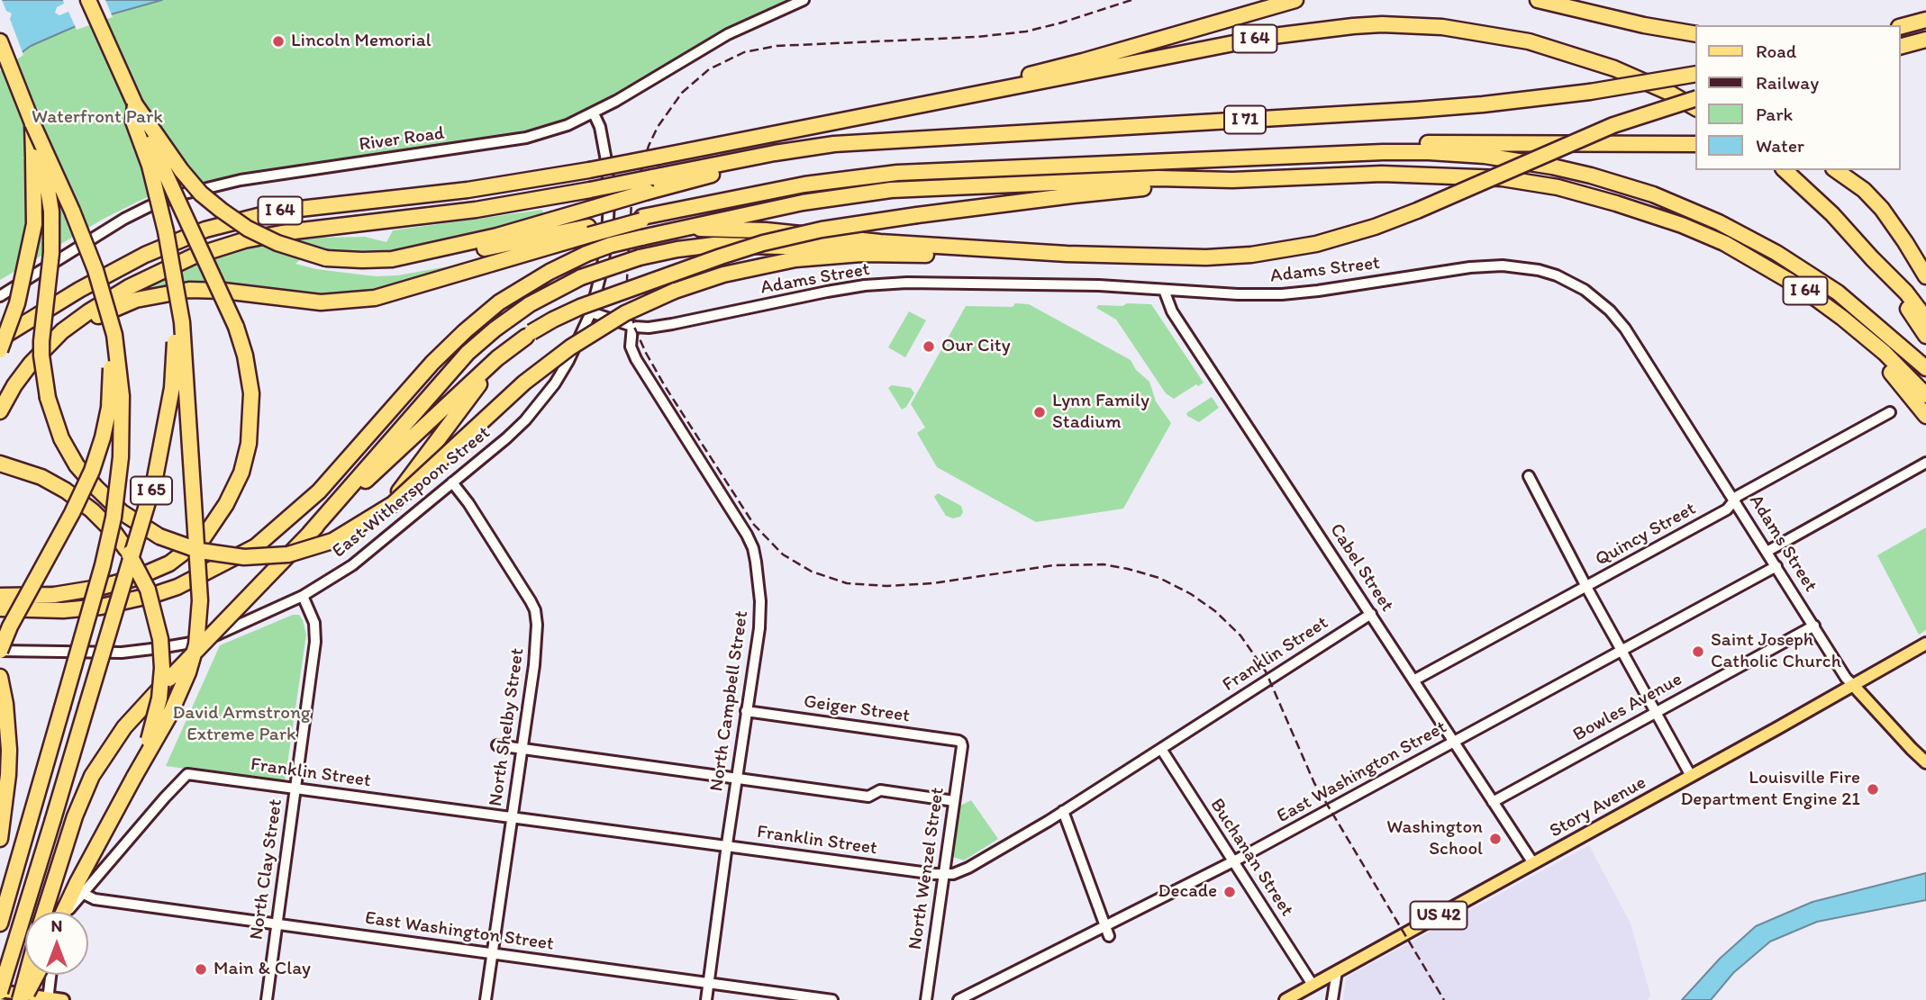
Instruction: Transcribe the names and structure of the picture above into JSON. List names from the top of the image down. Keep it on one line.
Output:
{"streets":{"highway":["I 64","I 71","I 65"],"main road":["Story Avenue","US 42"],"street":["River Road","Adams Street","East Witherspoon Street","Quincy Street","Cabel Street","Franklin Street","North Campbell Street","Bowles Avenue","Geiger Street","North Shelby Street","East Washington Street","Buchanan Street","North Wenzel Street","North Clay Street"]},"crossings":[["River Road","East Witherspoon Street"],["Adams Street","East Witherspoon Street"],["Adams Street","Quincy Street"],["Adams Street","Cabel Street"],["Adams Street","North Campbell Street"],["Adams Street","Bowles Avenue"],["Adams Street","East Washington Street"],["Adams Street","Story Avenue"],["East Witherspoon Street","North Shelby Street"],["East Witherspoon Street","North Clay Street"],["Quincy Street","Cabel Street"],["Cabel Street","Franklin Street"],["Cabel Street","Bowles Avenue"],["Cabel Street","East Washington Street"],["Cabel Street","Story Avenue"],["Franklin Street","North Campbell Street"],["Franklin Street","North Shelby Street"],["Franklin Street","East Washington Street"],["Franklin Street","Buchanan Street"],["Franklin Street","North Wenzel Street"],["Franklin Street","North Clay Street"],["North Campbell Street","Geiger Street"],["North Campbell Street","East Washington Street"],["Geiger Street","North Wenzel Street"],["North Shelby Street","East Washington Street"],["East Washington Street","Buchanan Street"],["East Washington Street","North Clay Street"],["Story Avenue","Buchanan Street"]],"parks":["Waterfront Park","David Armstrong Extreme Park"],"places":["Lincoln Memorial","Our City","Lynn Family Stadium","Saint Joseph Catholic Church","Louisville Fire Department Engine 21","Washington School","Decade","Main & Clay"],"legend":["Road","Railway","Park","Water"],"north":"top"}
